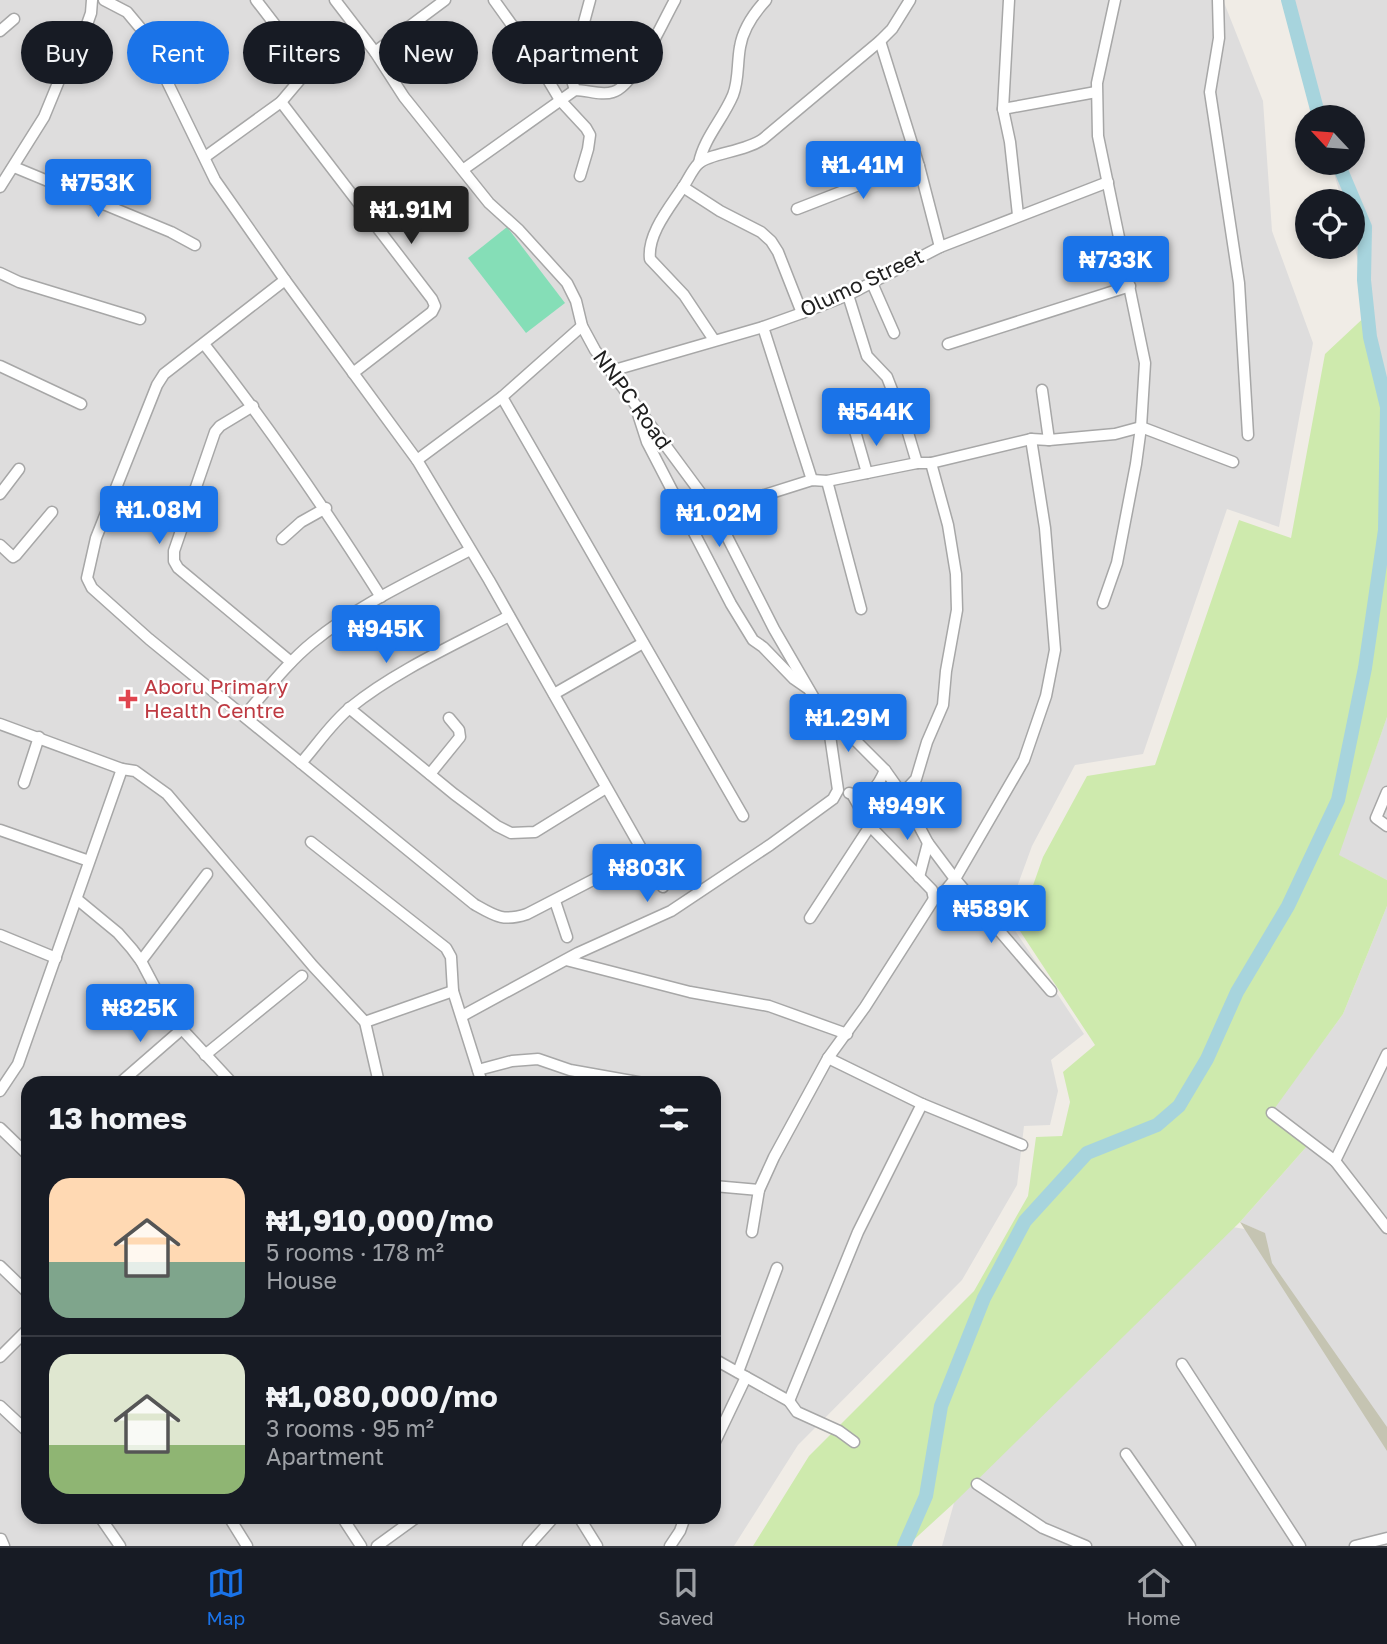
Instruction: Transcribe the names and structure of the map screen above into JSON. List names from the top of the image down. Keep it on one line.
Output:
{"streets":{"street":["Olumo Street","NNPC Road"]},"crossings":[["Olumo Street","NNPC Road"]],"places":{"health":["Aboru Primary Health Centre"]},"north":"top left","page":{"chip":["Buy","Rent","Filters","New","Apartment"],"price":["₦1.41M","₦753K","₦1.91M","₦733K","₦544K","₦1.08M","₦1.02M","₦945K","₦1.29M","₦949K","₦803K","₦589K","₦825K"],"heading":"13 homes","list":[{"name":"₦1,910,000/mo","note":"5 rooms · 178 m² · House"},{"name":"₦1,080,000/mo","note":"3 rooms · 95 m² · Apartment"}],"tabs":["Map","Saved","Home"]}}
